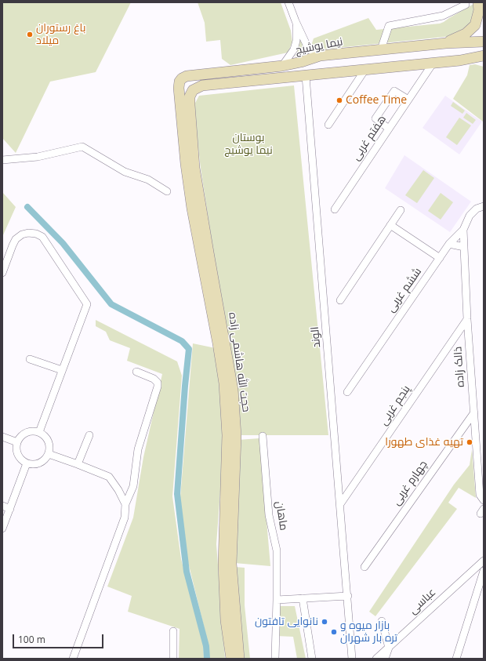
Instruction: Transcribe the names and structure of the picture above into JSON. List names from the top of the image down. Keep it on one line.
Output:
{"streets":{"street":["نیما یوشیج","هفتم غربی","ششم غربی","الوند","حجت الله هاشمی زاده","ذالک زاده","پنجم غربی","چهارم غربی","ماهان","عباسی"]},"crossings":[["نیما یوشیج","هفتم غربی"],["نیما یوشیج","الوند"],["نیما یوشیج","حجت الله هاشمی زاده"],["ششم غربی","ذالک زاده"],["الوند","پنجم غربی"],["ذالک زاده","پنجم غربی"],["ذالک زاده","چهارم غربی"]],"parks":["بوستان نیما یوشیج"],"places":["باغ رستوران میلاد","Coffee Time","تهیه غذای طهورا","نانوایی تافتون","بازار میوه و تره بار شهران"],"scale_bar":"100 m"}
